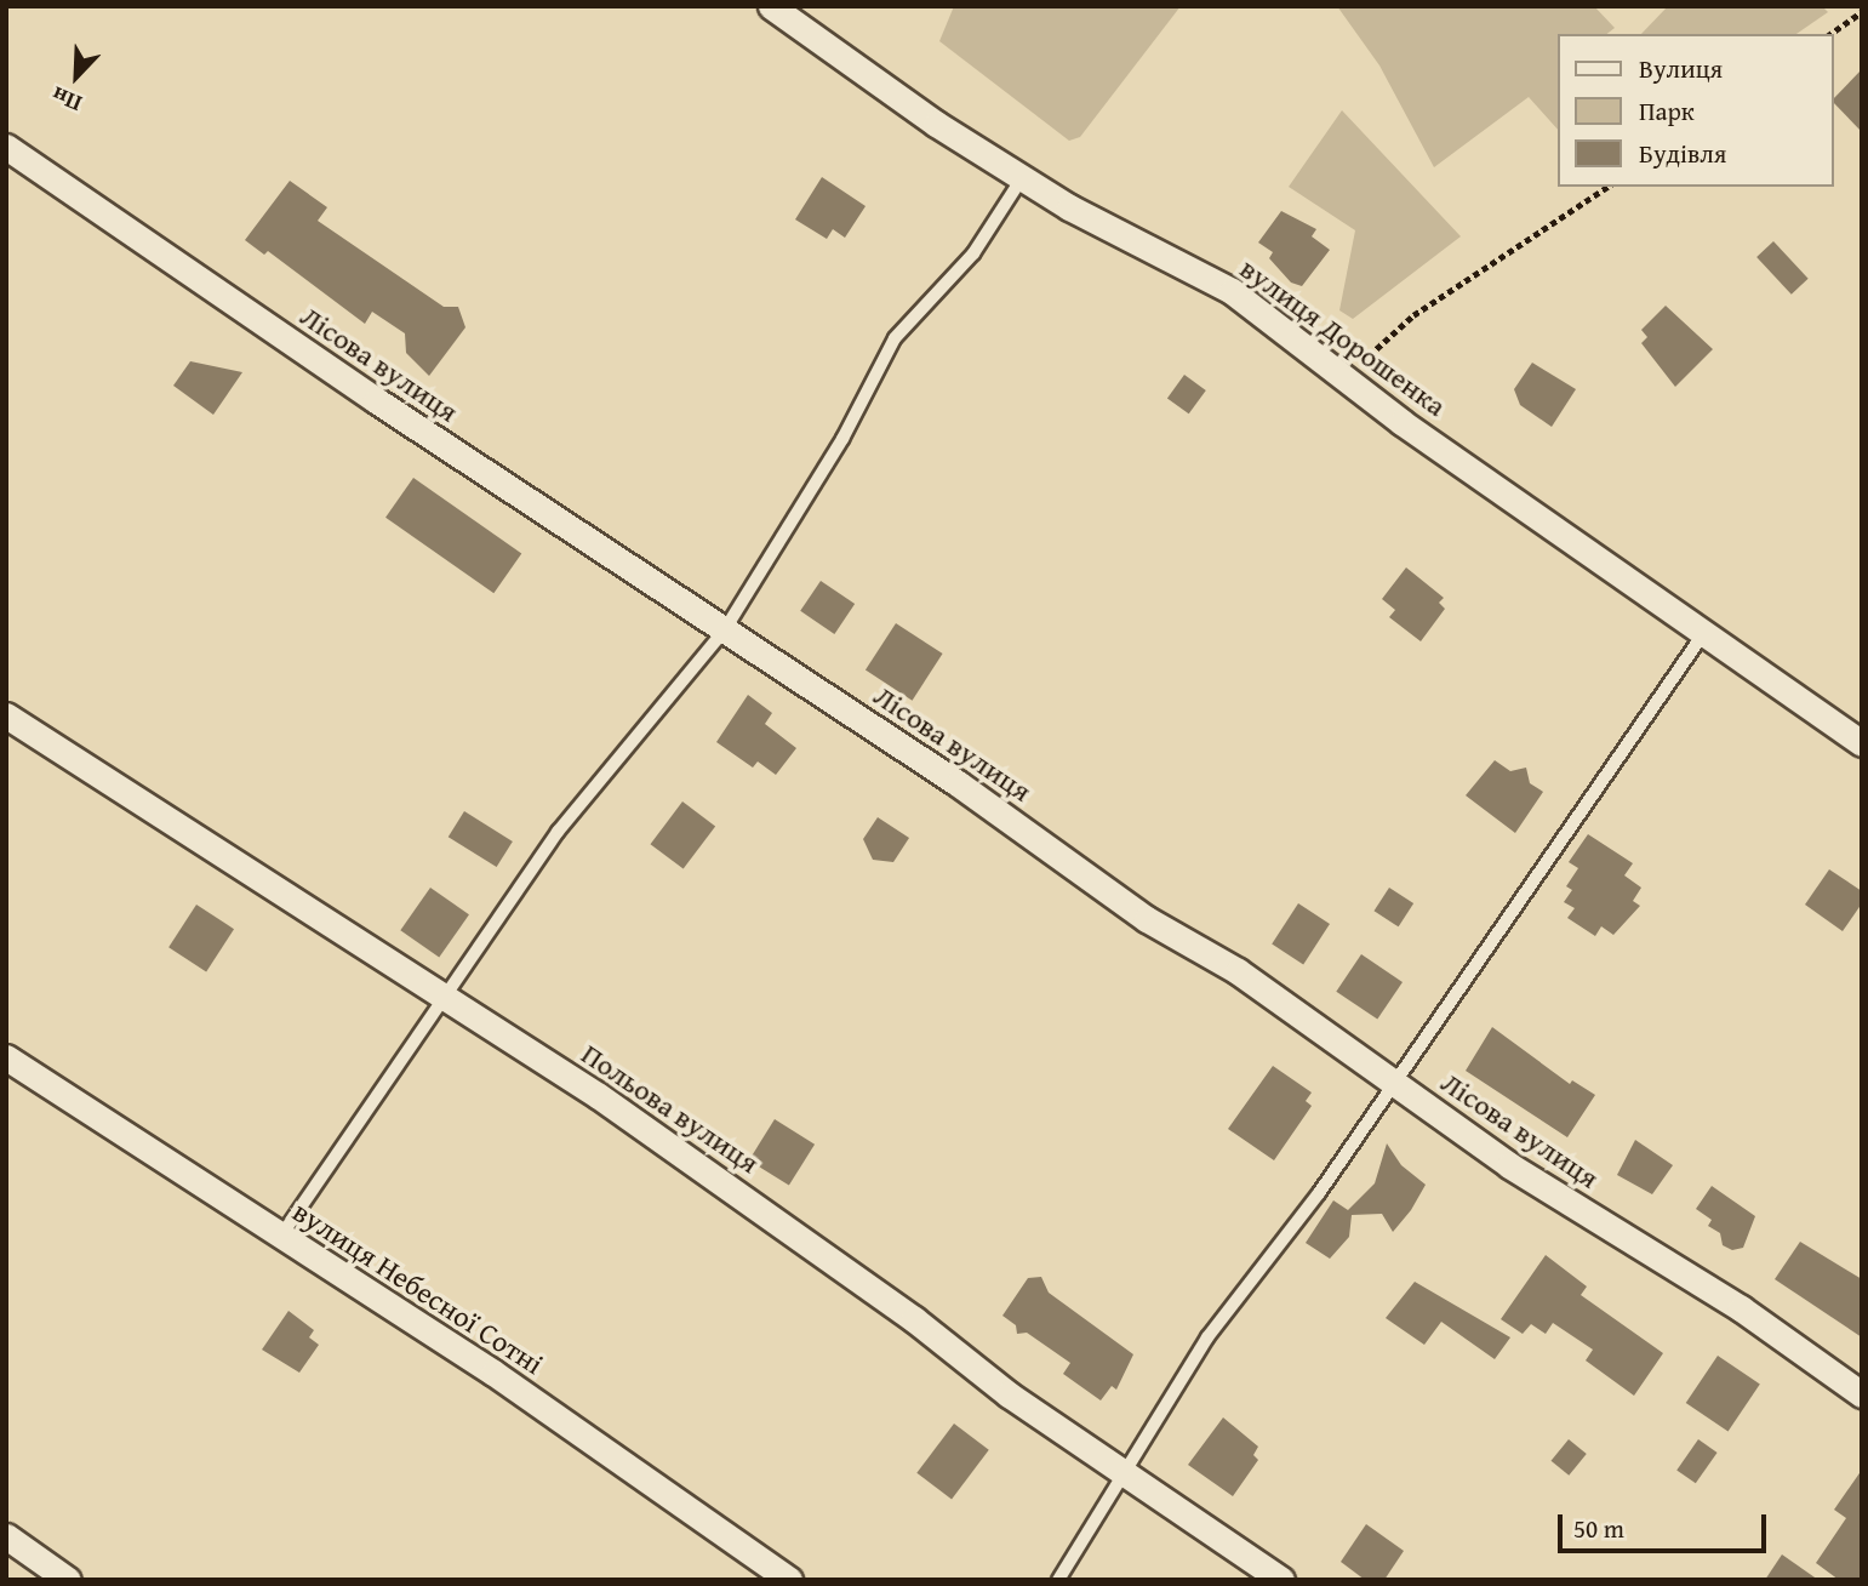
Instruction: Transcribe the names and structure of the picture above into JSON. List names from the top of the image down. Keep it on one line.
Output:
{"streets":{"street":["вулиця Дорошенка","Лісова вулиця","Польова вулиця","вулиця Небесної Сотні"]},"legend":["Вулиця","Парк","Будівля"],"scale_bar":"50 m","north":"bottom left"}
